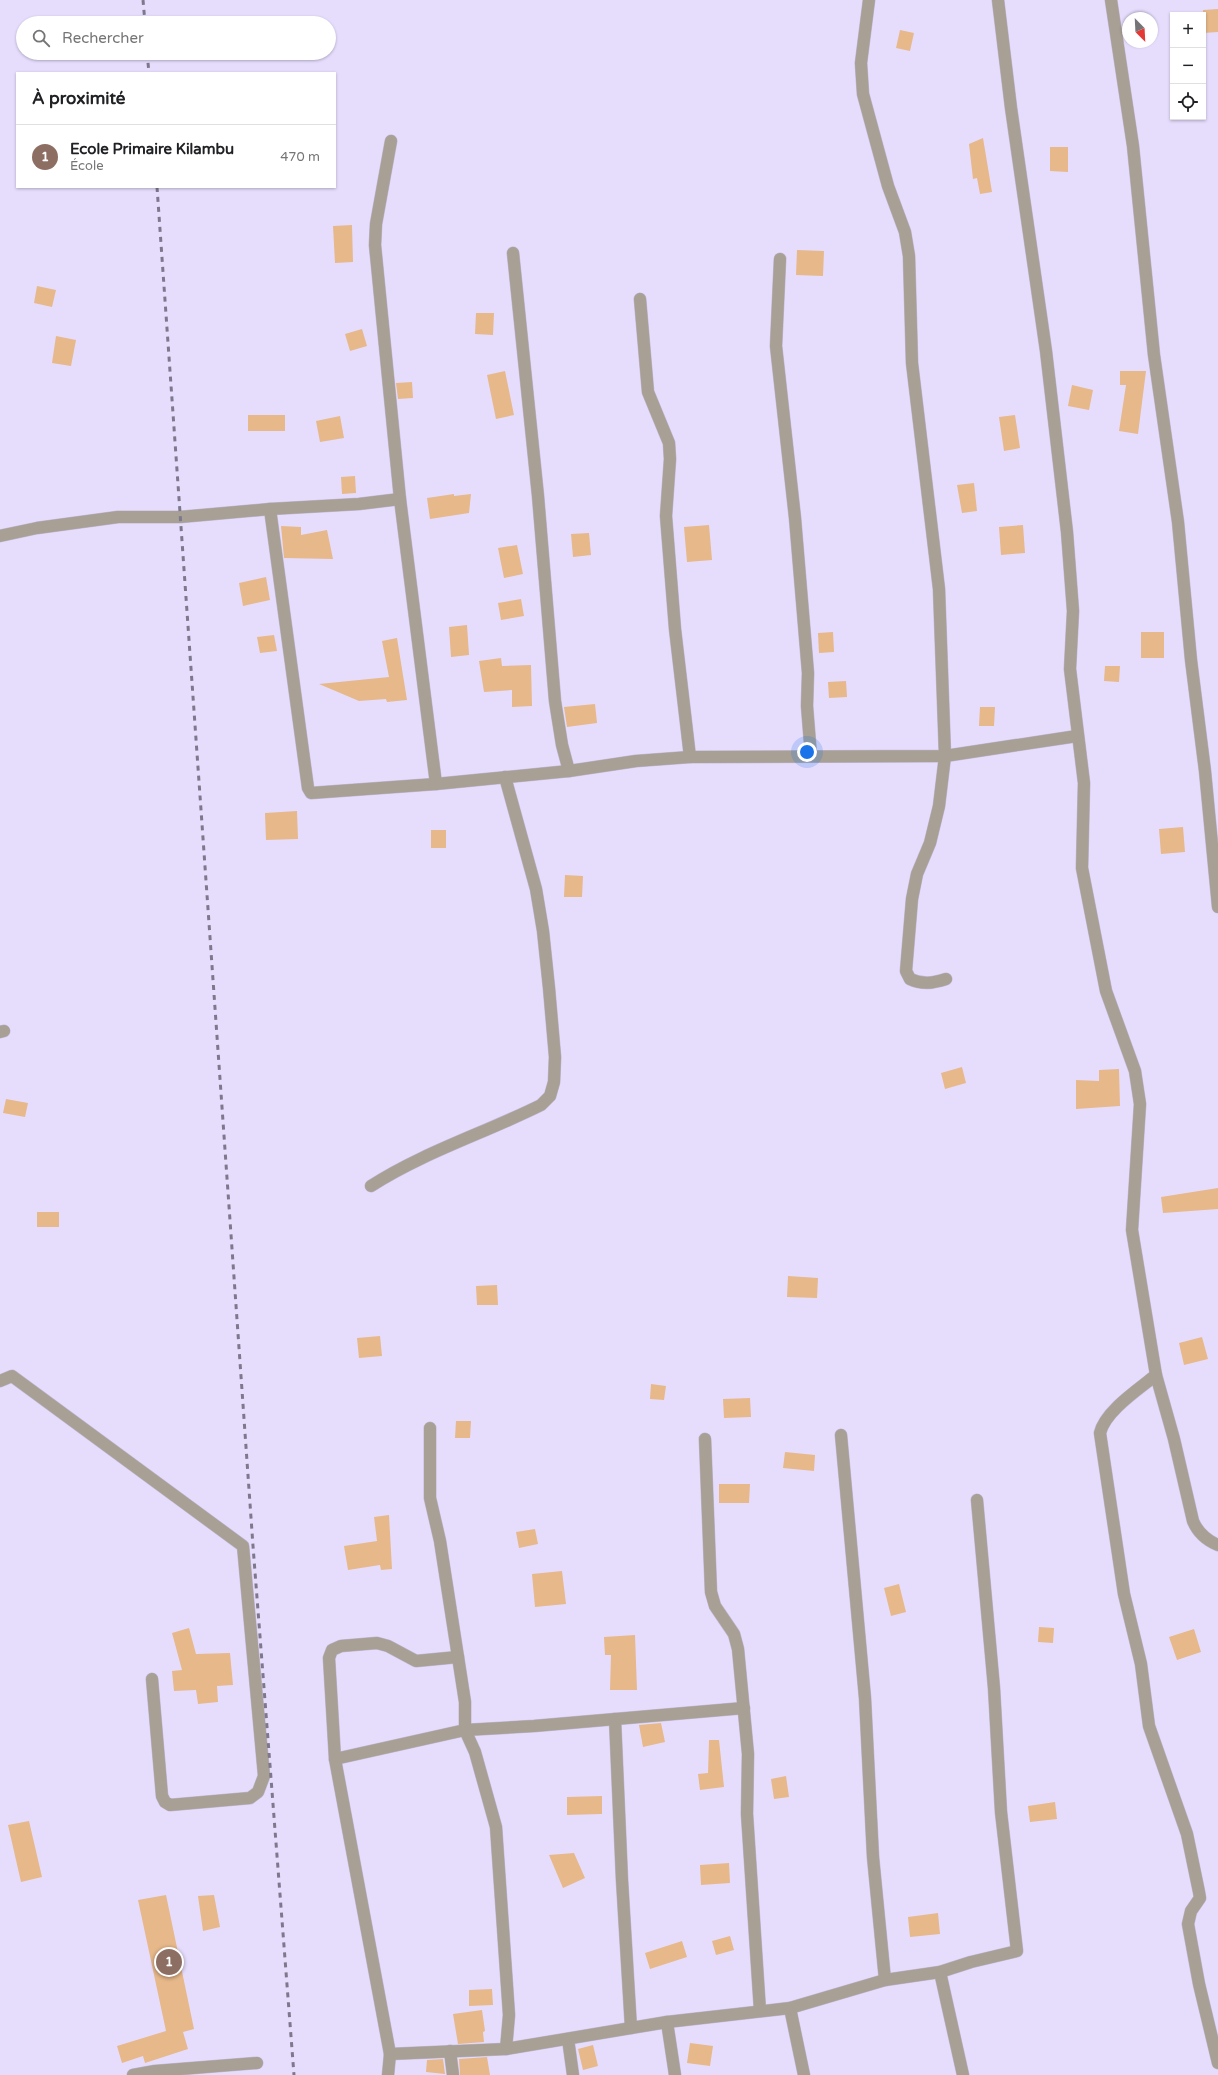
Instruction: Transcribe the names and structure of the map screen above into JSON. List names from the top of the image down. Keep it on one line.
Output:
{"north":"bottom right","page":{"map_buttons":["+","−"],"search":"Rechercher","heading":"À proximité","list":[{"mark":"1","name":"Ecole Primaire Kilambu","note":"École","value":"470 m"}],"pins":"1"}}
